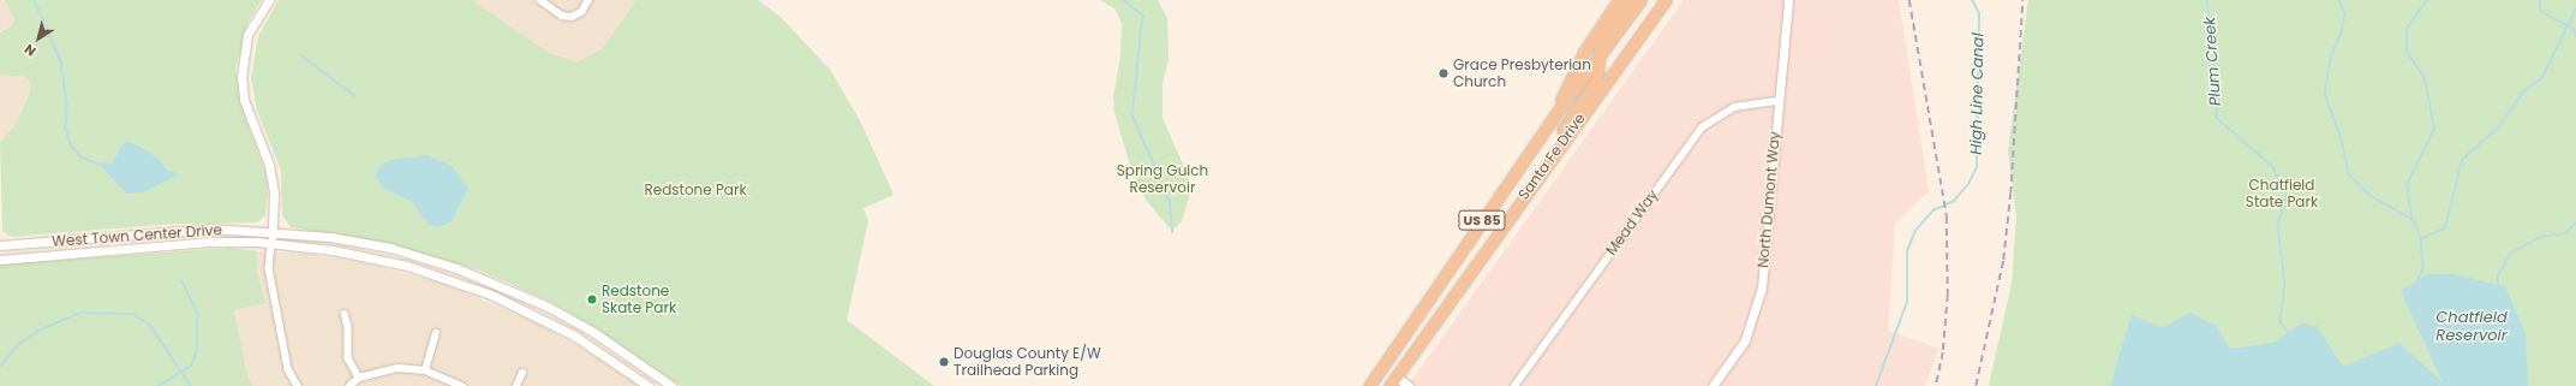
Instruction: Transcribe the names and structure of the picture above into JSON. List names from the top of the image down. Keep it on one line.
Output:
{"streets":{"highway":["Santa Fe Drive","US 85"],"street":["North Dumont Way","Mead Way","West Town Center Drive"]},"crossings":[["North Dumont Way","Mead Way"]],"water":["Plum Creek","High Line Canal","Chatfield Reservoir"],"parks":["Spring Gulch Reservoir","Chatfield State Park","Redstone Park"],"places":["Grace Presbyterian Church","Redstone Skate Park","Douglas County E/W Trailhead Parking"],"north":"bottom left"}
